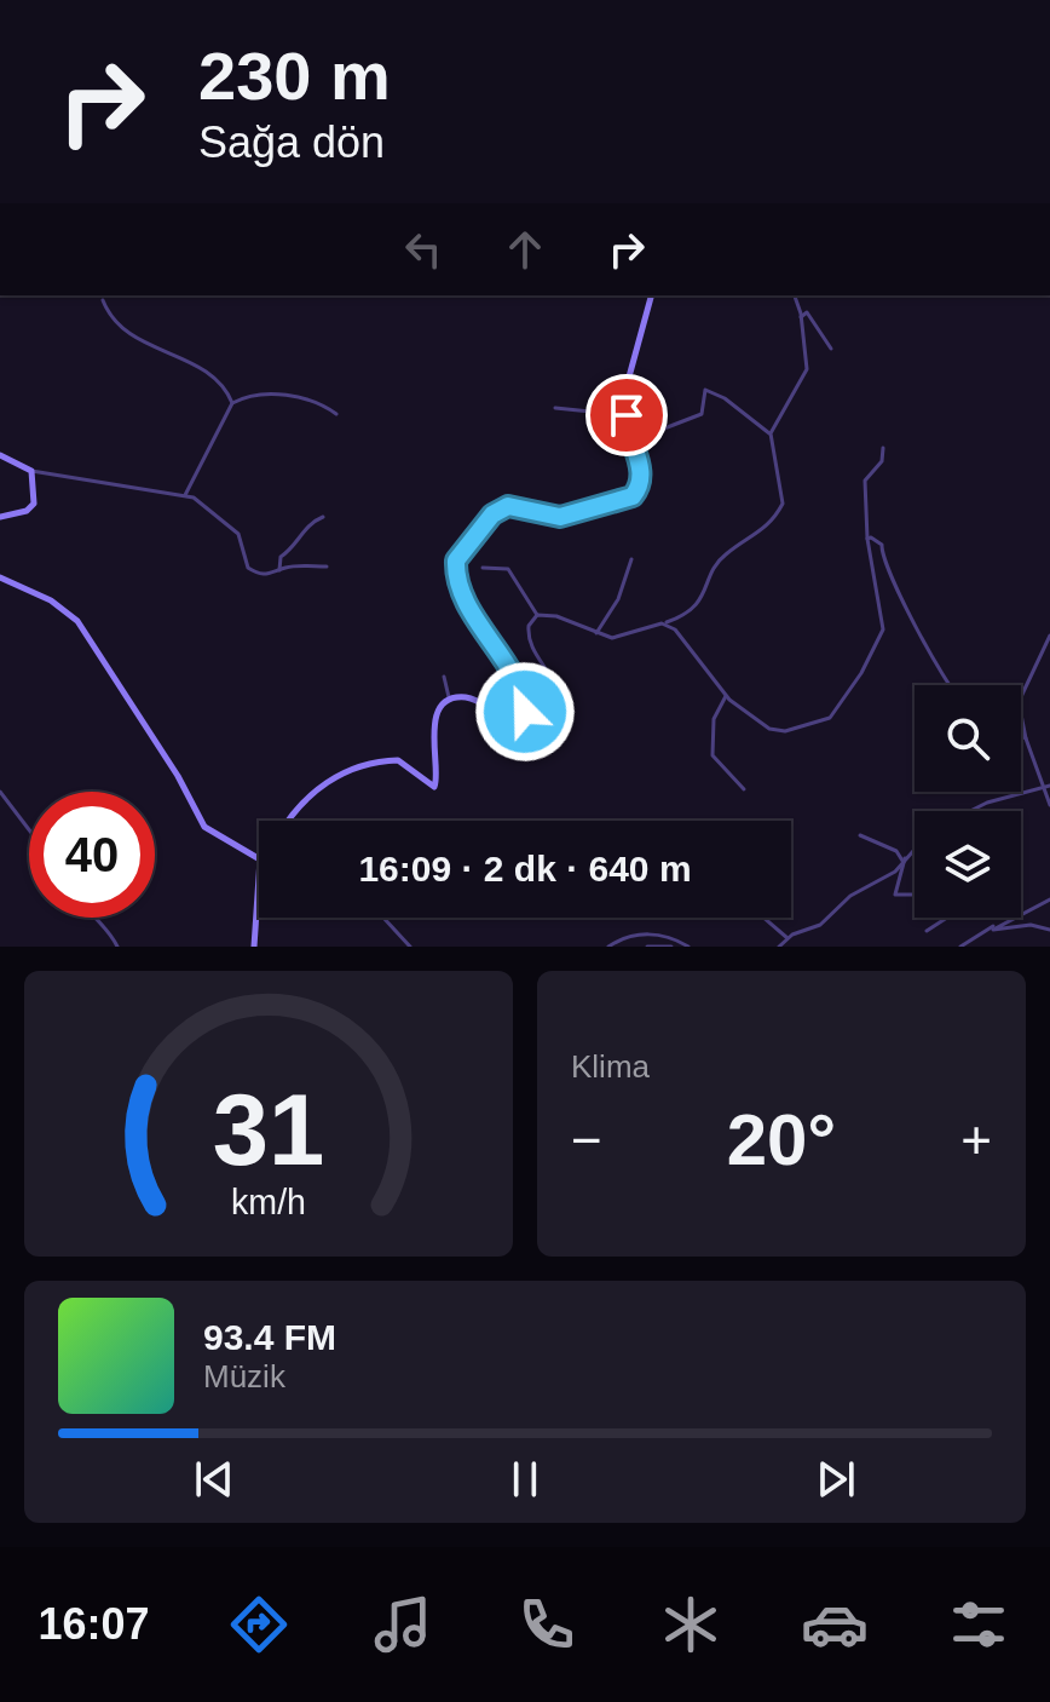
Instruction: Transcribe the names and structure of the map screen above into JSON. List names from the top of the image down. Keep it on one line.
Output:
{"page":{"turn":["230 m","Sağa dön"],"limit":"40","trip":"16:09 · 2 dk · 640 m","tile":"Klima","heat":["−","20°","+"],"song":["93.4 FM","Müzik"],"tabs":"16:07","gauge":["31","km/h"]}}
